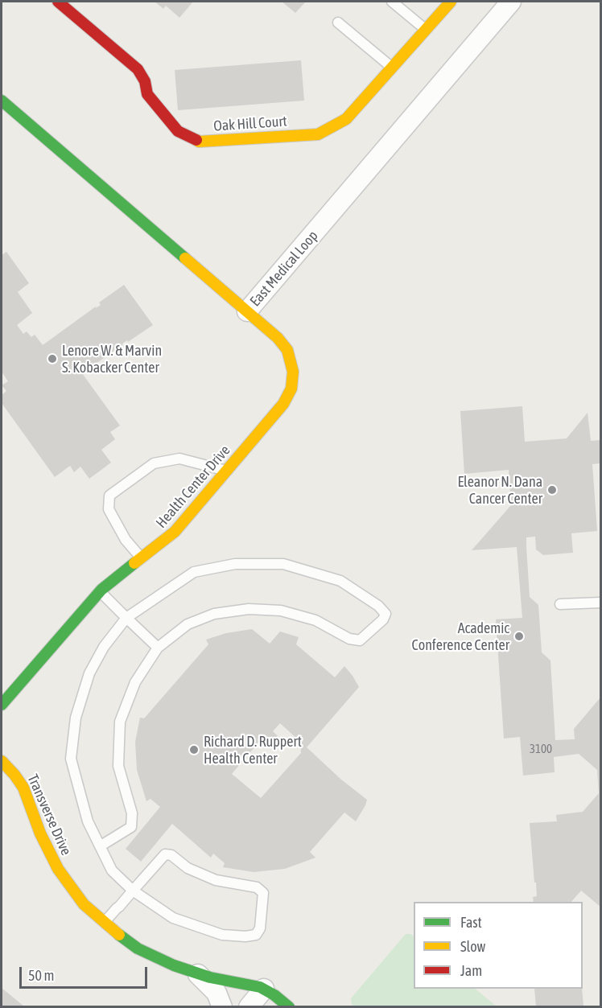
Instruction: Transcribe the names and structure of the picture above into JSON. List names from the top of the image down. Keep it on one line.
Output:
{"streets":{"street":["Oak Hill Court","East Medical Loop","Health Center Drive","Transverse Drive"]},"crossings":[["East Medical Loop","Health Center Drive"]],"places":["Lenore W. & Marvin S. Kobacker Center","Eleanor N. Dana Cancer Center","Academic Conference Center","Richard D. Ruppert Health Center"],"house_numbers":["3100"],"legend":["Fast","Slow","Jam"],"scale_bar":"50 m"}
